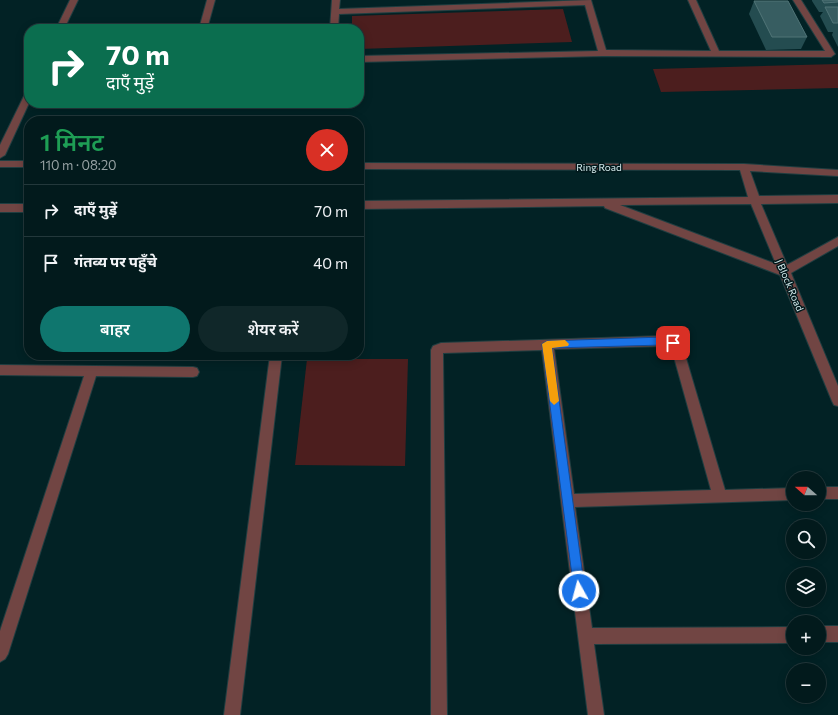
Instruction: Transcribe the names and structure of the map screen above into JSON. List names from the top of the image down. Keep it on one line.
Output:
{"streets":{"street":["Ring Road","J Block Road"]},"crossings":[["Ring Road","J Block Road"]],"north":"left","page":{"turn":["70 m","दाएँ मुड़ें"],"heading":["1 मिनट","110 m · 08:20"],"list":[{"name":"दाएँ मुड़ें","value":"70 m"},{"name":"गंतव्य पर पहुँचे","value":"40 m"}],"buttons":["बाहर","शेयर करें"],"map_buttons":["+","−"]}}
